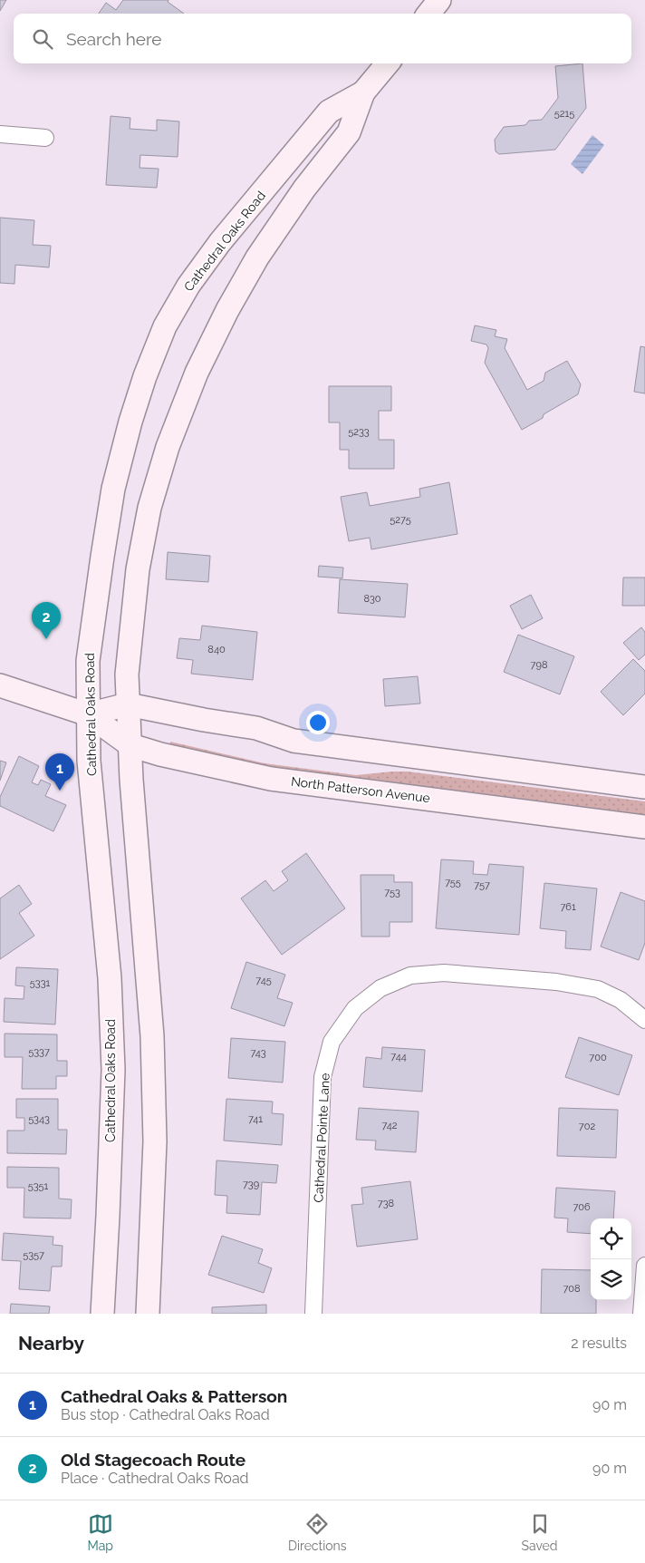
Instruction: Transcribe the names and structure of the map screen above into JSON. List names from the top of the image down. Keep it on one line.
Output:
{"streets":{"main road":["Cathedral Oaks Road","North Patterson Avenue"],"street":["Cathedral Pointe Lane"]},"crossings":[["Cathedral Oaks Road","North Patterson Avenue"]],"house_numbers":["5215","5233","5275","830","840","798","755","757","753","761","745","5331","5337","743","744","700","5343","741","742","702","739","5351","738","706","5357","708"],"page":{"search":"Search here","pins":["2","1"],"heading":["Nearby","2 results"],"list":[{"mark":"1","name":"Cathedral Oaks & Patterson","note":"Bus stop · Cathedral Oaks Road","value":"90 m"},{"mark":"2","name":"Old Stagecoach Route","note":"Place · Cathedral Oaks Road","value":"90 m"}],"nav":["Map","Directions","Saved"]}}
